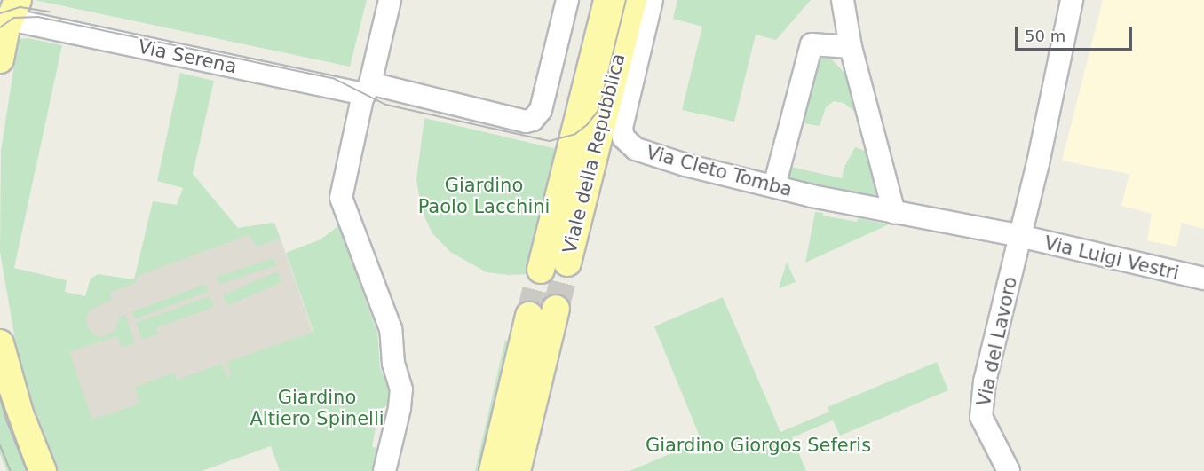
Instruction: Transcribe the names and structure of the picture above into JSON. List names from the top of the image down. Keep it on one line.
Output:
{"streets":{"main road":["Viale della Repubblica"],"street":["Via Serena","Via Cleto Tomba","Via Luigi Vestri","Via del Lavoro"]},"crossings":[["Via Luigi Vestri","Via del Lavoro"]],"parks":["Giardino Paolo Lacchini","Giardino Altiero Spinelli","Giardino Giorgos Seferis"],"scale_bar":"50 m"}
